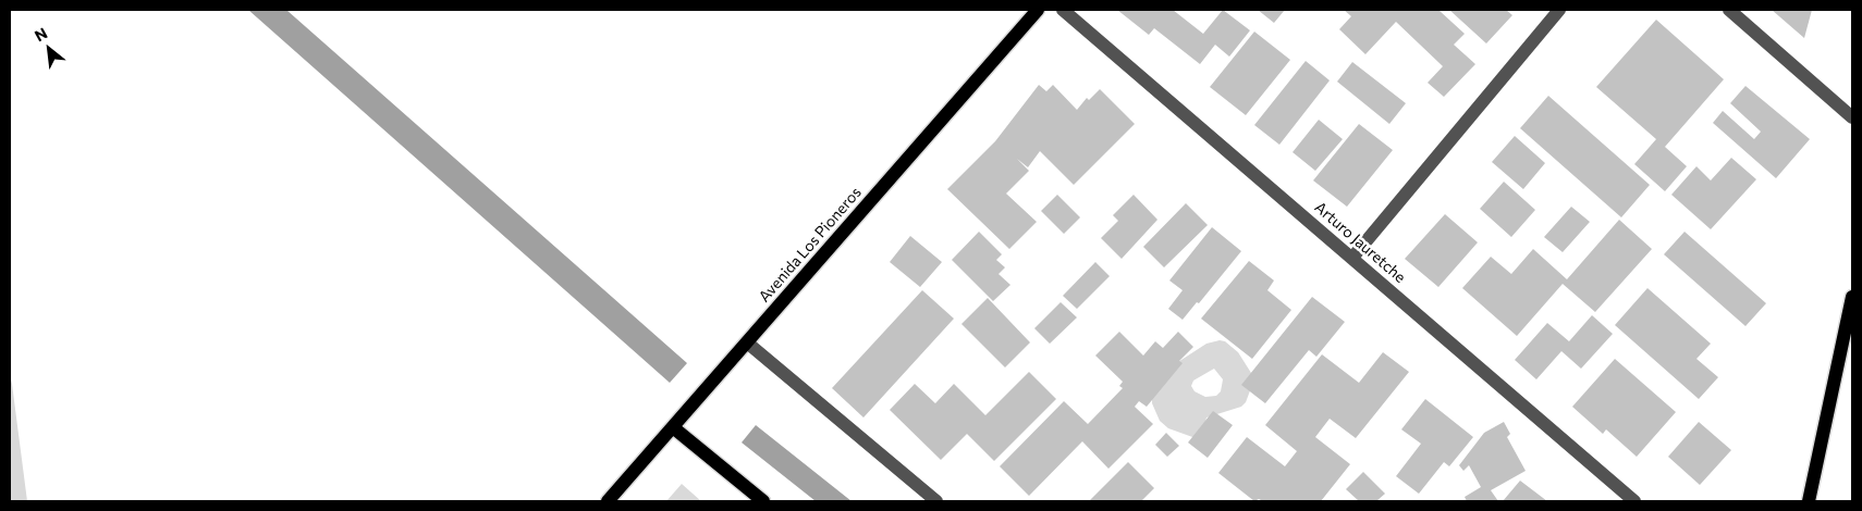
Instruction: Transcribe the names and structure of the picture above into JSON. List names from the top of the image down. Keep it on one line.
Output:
{"streets":{"main road":["Avenida Los Pioneros"],"street":["Arturo Jauretche"]},"north":"top left"}
